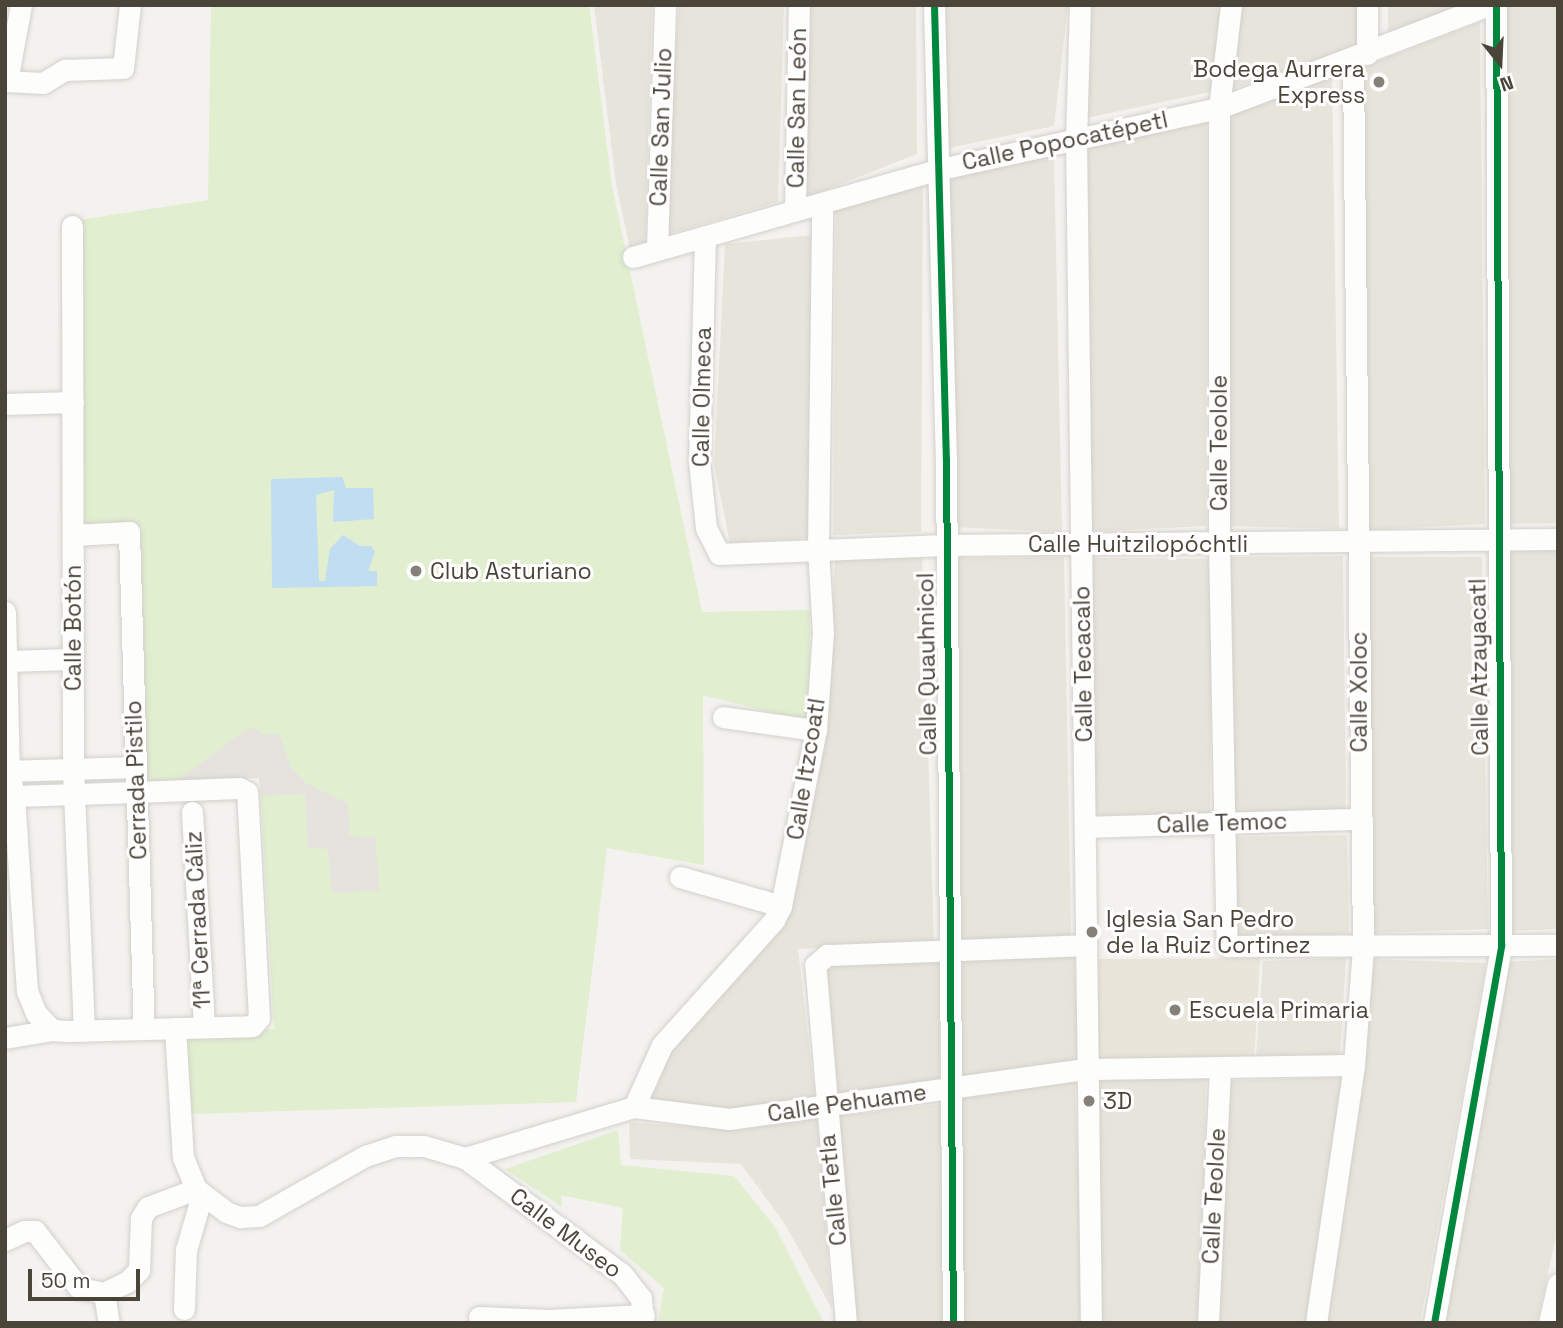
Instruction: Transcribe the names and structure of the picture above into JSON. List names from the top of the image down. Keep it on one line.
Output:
{"streets":{"street":["Calle San León","Calle San Julio","Calle Popocatépetl","Calle Olmeca","Calle Teolole","Calle Huitzilopóchtli","Calle Botón","Calle Quauhnicol","Calle Tecacalo","Calle Atzayacatl","Calle Xoloc","Calle Itzcoatl","Cerrada Pistilo","Calle Temoc","11ª Cerrada Cáliz","Calle Pehuame","Calle Tetla","Calle Museo"]},"crossings":[["Calle San León","Calle Popocatépetl"],["Calle San Julio","Calle Popocatépetl"],["Calle Popocatépetl","Calle Olmeca"],["Calle Popocatépetl","Calle Teolole"],["Calle Popocatépetl","Calle Quauhnicol"],["Calle Popocatépetl","Calle Tecacalo"],["Calle Popocatépetl","Calle Xoloc"],["Calle Popocatépetl","Calle Itzcoatl"],["Calle Olmeca","Calle Huitzilopóchtli"],["Calle Teolole","Calle Huitzilopóchtli"],["Calle Teolole","Calle Xoloc"],["Calle Teolole","Calle Temoc"],["Calle Teolole","Calle Pehuame"],["Calle Huitzilopóchtli","Calle Quauhnicol"],["Calle Huitzilopóchtli","Calle Tecacalo"],["Calle Huitzilopóchtli","Calle Atzayacatl"],["Calle Huitzilopóchtli","Calle Xoloc"],["Calle Huitzilopóchtli","Calle Itzcoatl"],["Calle Botón","Cerrada Pistilo"],["Calle Quauhnicol","Calle Pehuame"],["Calle Quauhnicol","Calle Tetla"],["Calle Tecacalo","Calle Temoc"],["Calle Tecacalo","Calle Pehuame"],["Calle Xoloc","Calle Temoc"],["Calle Xoloc","Calle Pehuame"],["Calle Itzcoatl","Calle Pehuame"],["Calle Pehuame","Calle Tetla"]],"places":["Bodega Aurrera Express","Club Asturiano","Iglesia San Pedro de la Ruiz Cortinez","Escuela Primaria","3D"],"scale_bar":"50 m","north":"bottom"}
